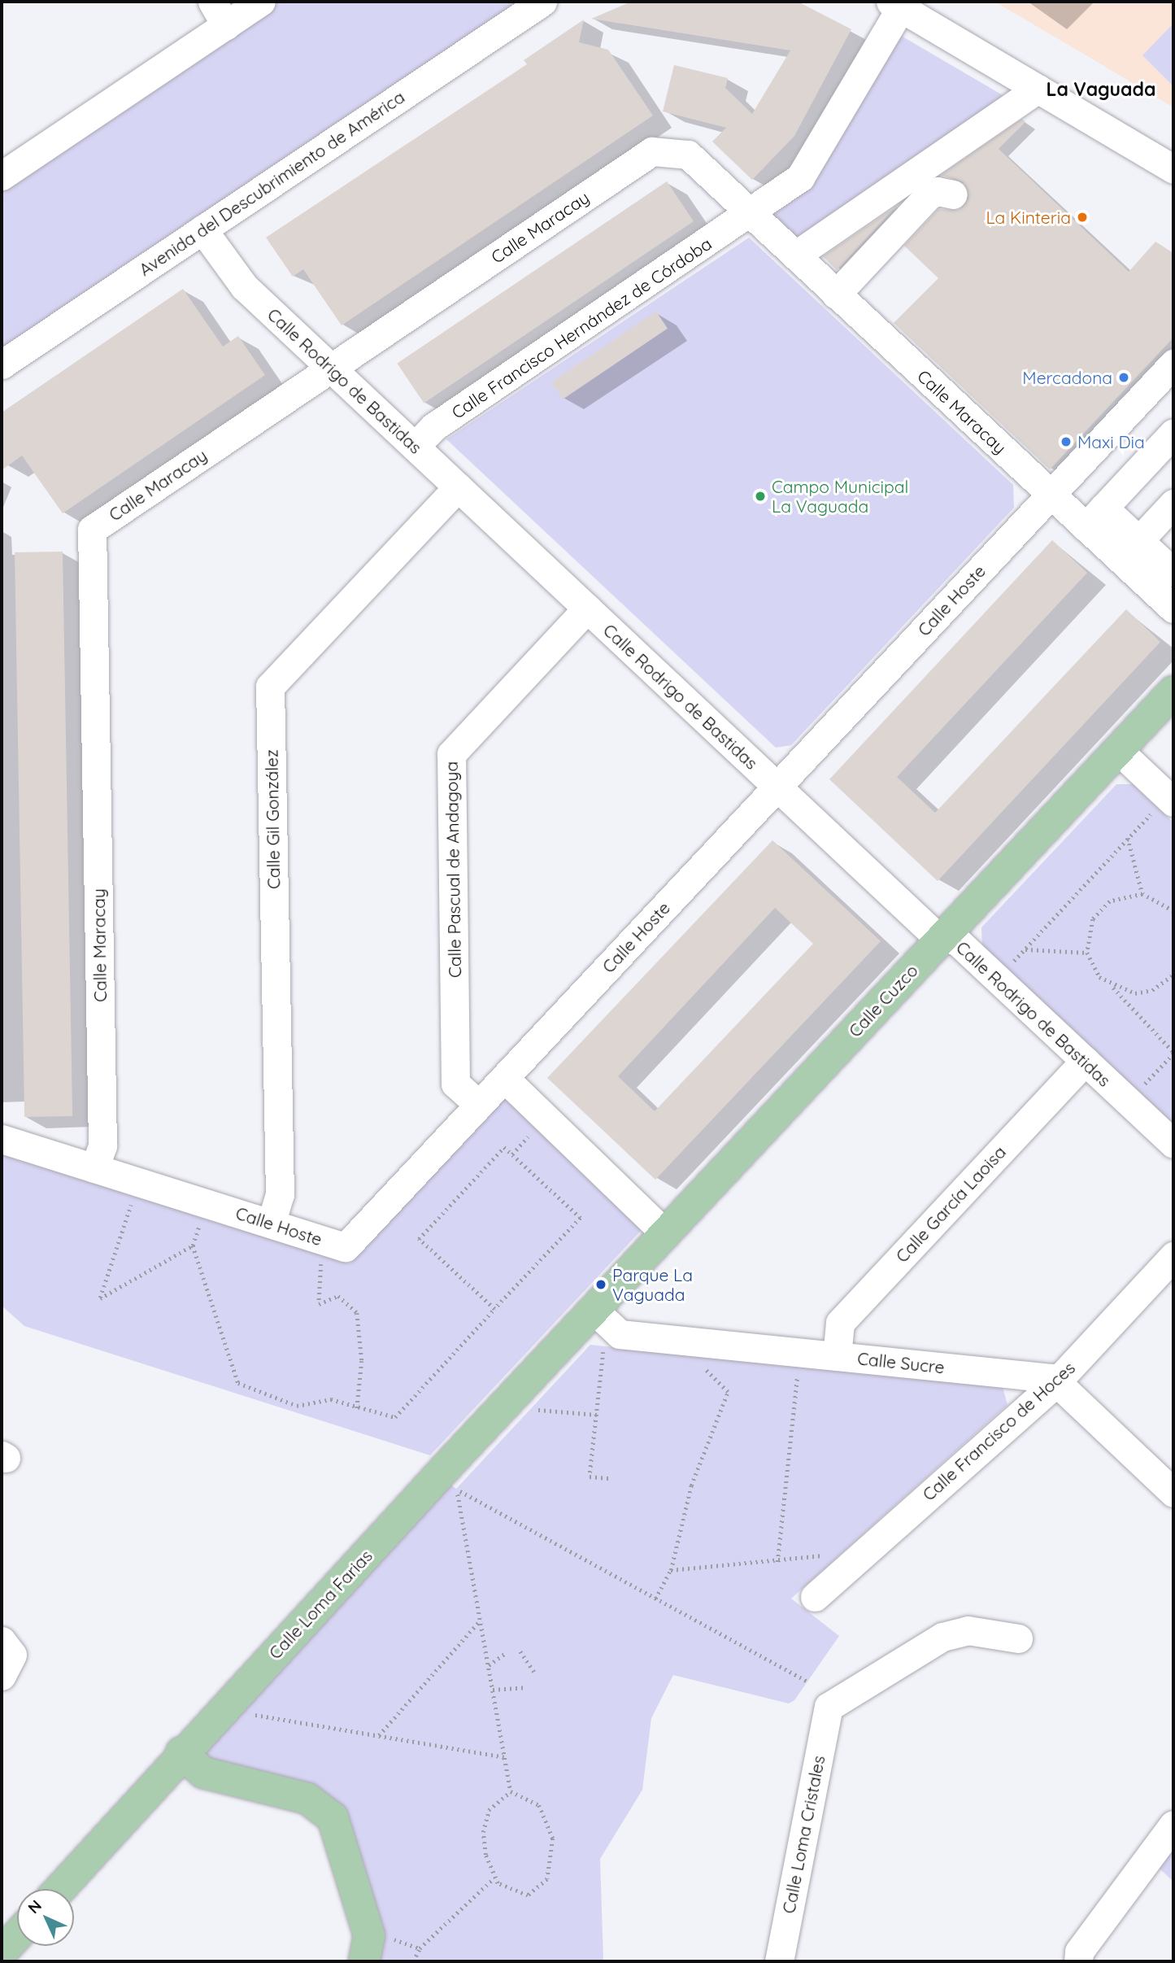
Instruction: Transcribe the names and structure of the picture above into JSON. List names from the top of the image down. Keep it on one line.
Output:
{"streets":{"main road":["Calle Cuzco","Calle Loma Farias"],"street":["Avenida del Descubrimiento de América","Calle Maracay","Calle Francisco Hernández de Córdoba","Calle Rodrigo de Bastidas","Calle Hoste","Calle Gil González","Calle Pascual de Andagoya","Calle García Laoisa","Calle Sucre","Calle Francisco de Hoces","Calle Loma Cristales"]},"crossings":[["Avenida del Descubrimiento de América","Calle Rodrigo de Bastidas"],["Calle Maracay","Calle Francisco Hernández de Córdoba"],["Calle Maracay","Calle Rodrigo de Bastidas"],["Calle Maracay","Calle Hoste"],["Calle Francisco Hernández de Córdoba","Calle Rodrigo de Bastidas"],["Calle Rodrigo de Bastidas","Calle Hoste"],["Calle Rodrigo de Bastidas","Calle Gil González"],["Calle Rodrigo de Bastidas","Calle Pascual de Andagoya"],["Calle Rodrigo de Bastidas","Calle Cuzco"],["Calle Rodrigo de Bastidas","Calle García Laoisa"],["Calle Hoste","Calle Gil González"],["Calle Hoste","Calle Pascual de Andagoya"],["Calle Cuzco","Calle Sucre"],["Calle Cuzco","Calle Loma Farias"],["Calle García Laoisa","Calle Sucre"],["Calle Sucre","Calle Francisco de Hoces"],["Calle Sucre","Calle Loma Farias"]],"districts":["La Vaguada"],"places":["La Kinteria","Mercadona","Maxi Dia","Campo Municipal La Vaguada","Parque La Vaguada"],"north":"top left"}
